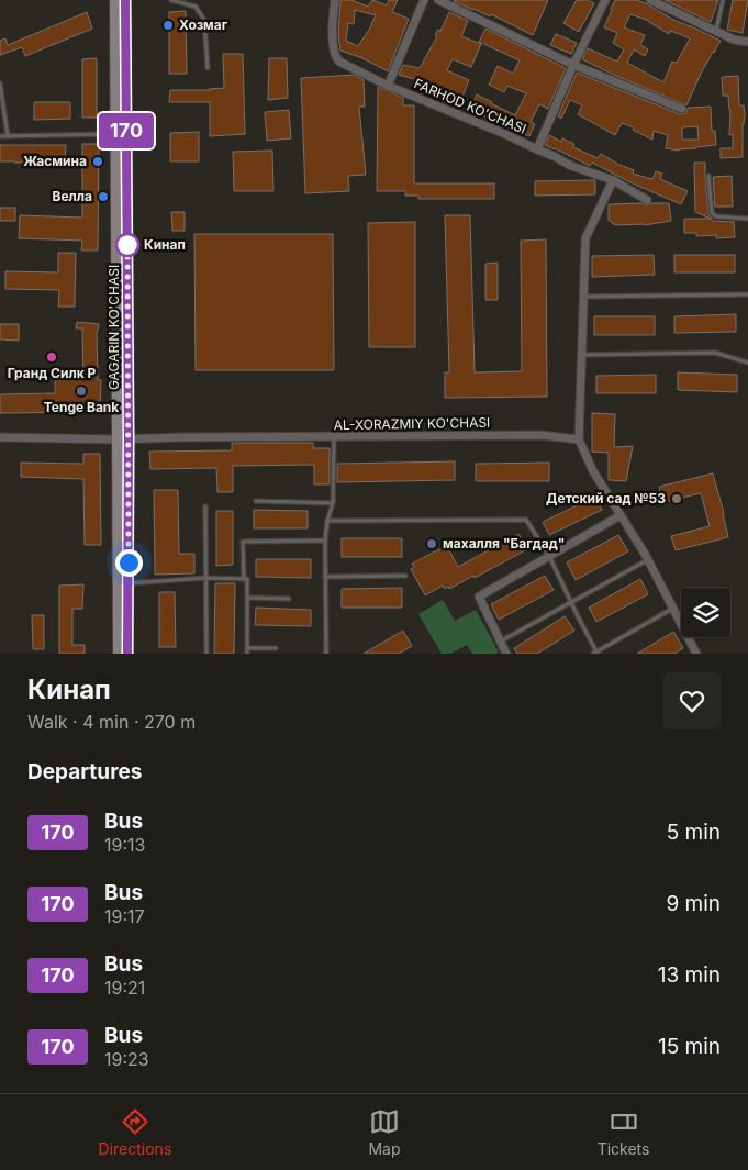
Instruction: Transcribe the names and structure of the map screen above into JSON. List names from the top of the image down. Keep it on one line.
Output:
{"streets":{"main road":["GAGARIN KO'CHASI"],"street":["FARHOD KO'CHASI","AL-XORAZMIY KO'CHASI"]},"crossings":[["GAGARIN KO'CHASI","AL-XORAZMIY KO'CHASI"]],"places":["Хозмаг","Жасмина","Велла","Кинап","Гранд Силк Р","Tenge Bank","Детский сад №53","махалля \"Багдад\""],"lines":["bus line 170"],"page":{"on_map":"170","heading":[["Кинап","Walk · 4 min · 270 m"],"Departures"],"list":[{"mark":"170","name":"Bus","note":"19:13","value":"5 min"},{"mark":"170","name":"Bus","note":"19:17","value":"9 min"},{"mark":"170","name":"Bus","note":"19:21","value":"13 min"},{"mark":"170","name":"Bus","note":"19:23","value":"15 min"}],"tabs":["Directions","Map","Tickets"]}}
